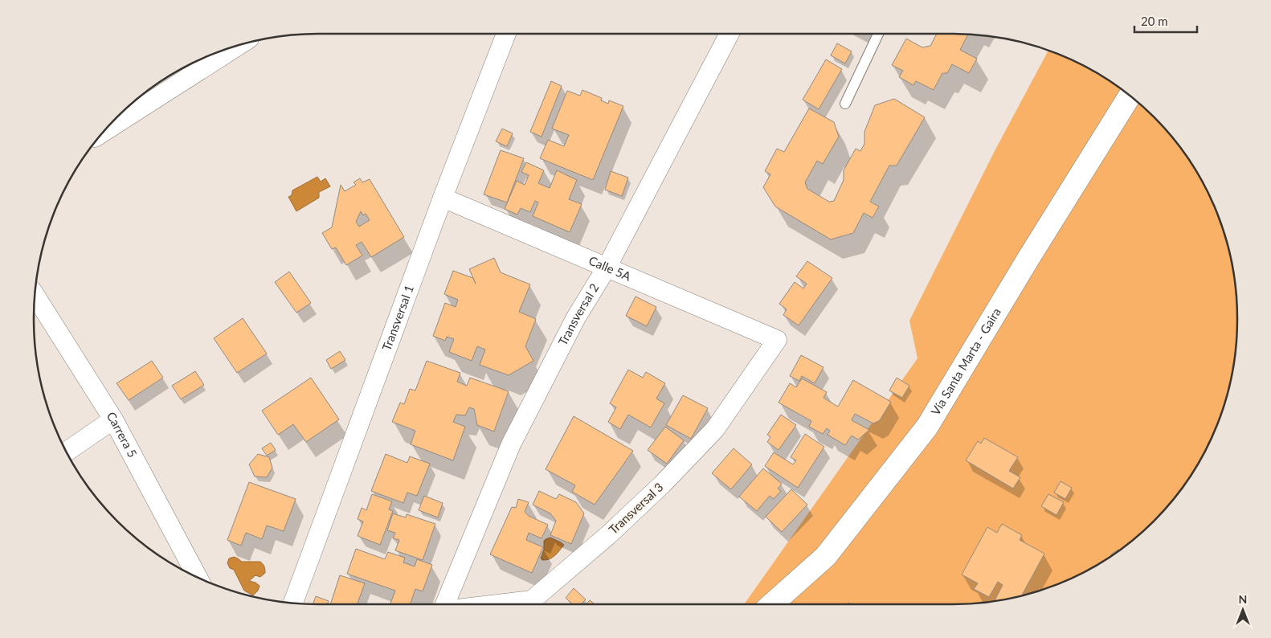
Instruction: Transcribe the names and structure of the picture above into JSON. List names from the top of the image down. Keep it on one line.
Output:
{"streets":{"main road":["Vía Santa Marta - Gaira"],"street":["Calle 5A","Transversal 2","Transversal 1","Carrera 5","Transversal 3"]},"crossings":[["Calle 5A","Transversal 2"],["Calle 5A","Transversal 1"],["Calle 5A","Transversal 3"]],"scale_bar":"20 m","north":"top"}
